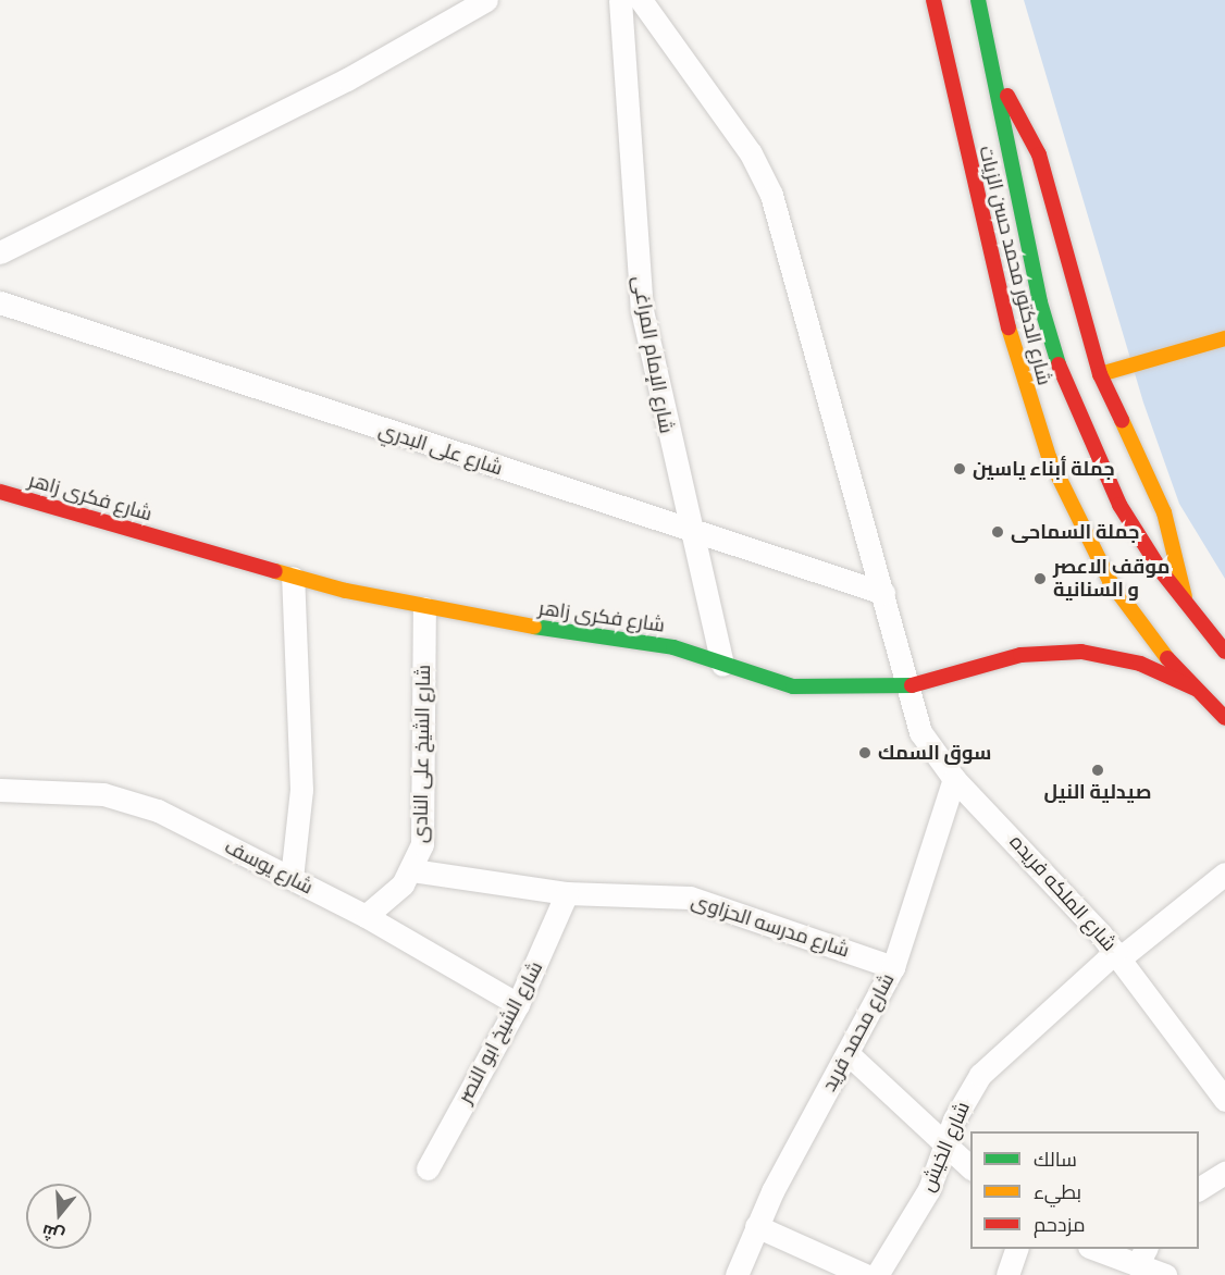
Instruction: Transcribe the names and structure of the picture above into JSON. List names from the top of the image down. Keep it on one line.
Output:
{"streets":{"street":["شارع الدكتور محمد حسن الزيات","شارع الإمام المراغى","شارع على البدري","شارع فكرى زاهر","شارع الشيخ على النادى","شارع يوسف","شارع الملكه فريده","شارع مدرسه الحزاوى","شارع الشيخ ابو النصر","شارع محمد فريد","شارع الخيش"]},"crossings":[["شارع الدكتور محمد حسن الزيات","شارع فكرى زاهر"],["شارع الإمام المراغى","شارع على البدري"],["شارع الإمام المراغى","شارع فكرى زاهر"],["شارع على البدري","شارع الملكه فريده"],["شارع فكرى زاهر","شارع الشيخ على النادى"],["شارع فكرى زاهر","شارع الملكه فريده"],["شارع الشيخ على النادى","شارع يوسف"],["شارع الشيخ على النادى","شارع مدرسه الحزاوى"],["شارع يوسف","شارع الشيخ ابو النصر"],["شارع الملكه فريده","شارع محمد فريد"],["شارع الملكه فريده","شارع الخيش"],["شارع مدرسه الحزاوى","شارع الشيخ ابو النصر"],["شارع مدرسه الحزاوى","شارع محمد فريد"]],"places":["جملة أبناء ياسين","جملة السماحى","موقف الاعصر و السنانية","سوق السمك","صيدلية النيل"],"legend":["سالك","بطيء","مزدحم"],"north":"bottom"}
